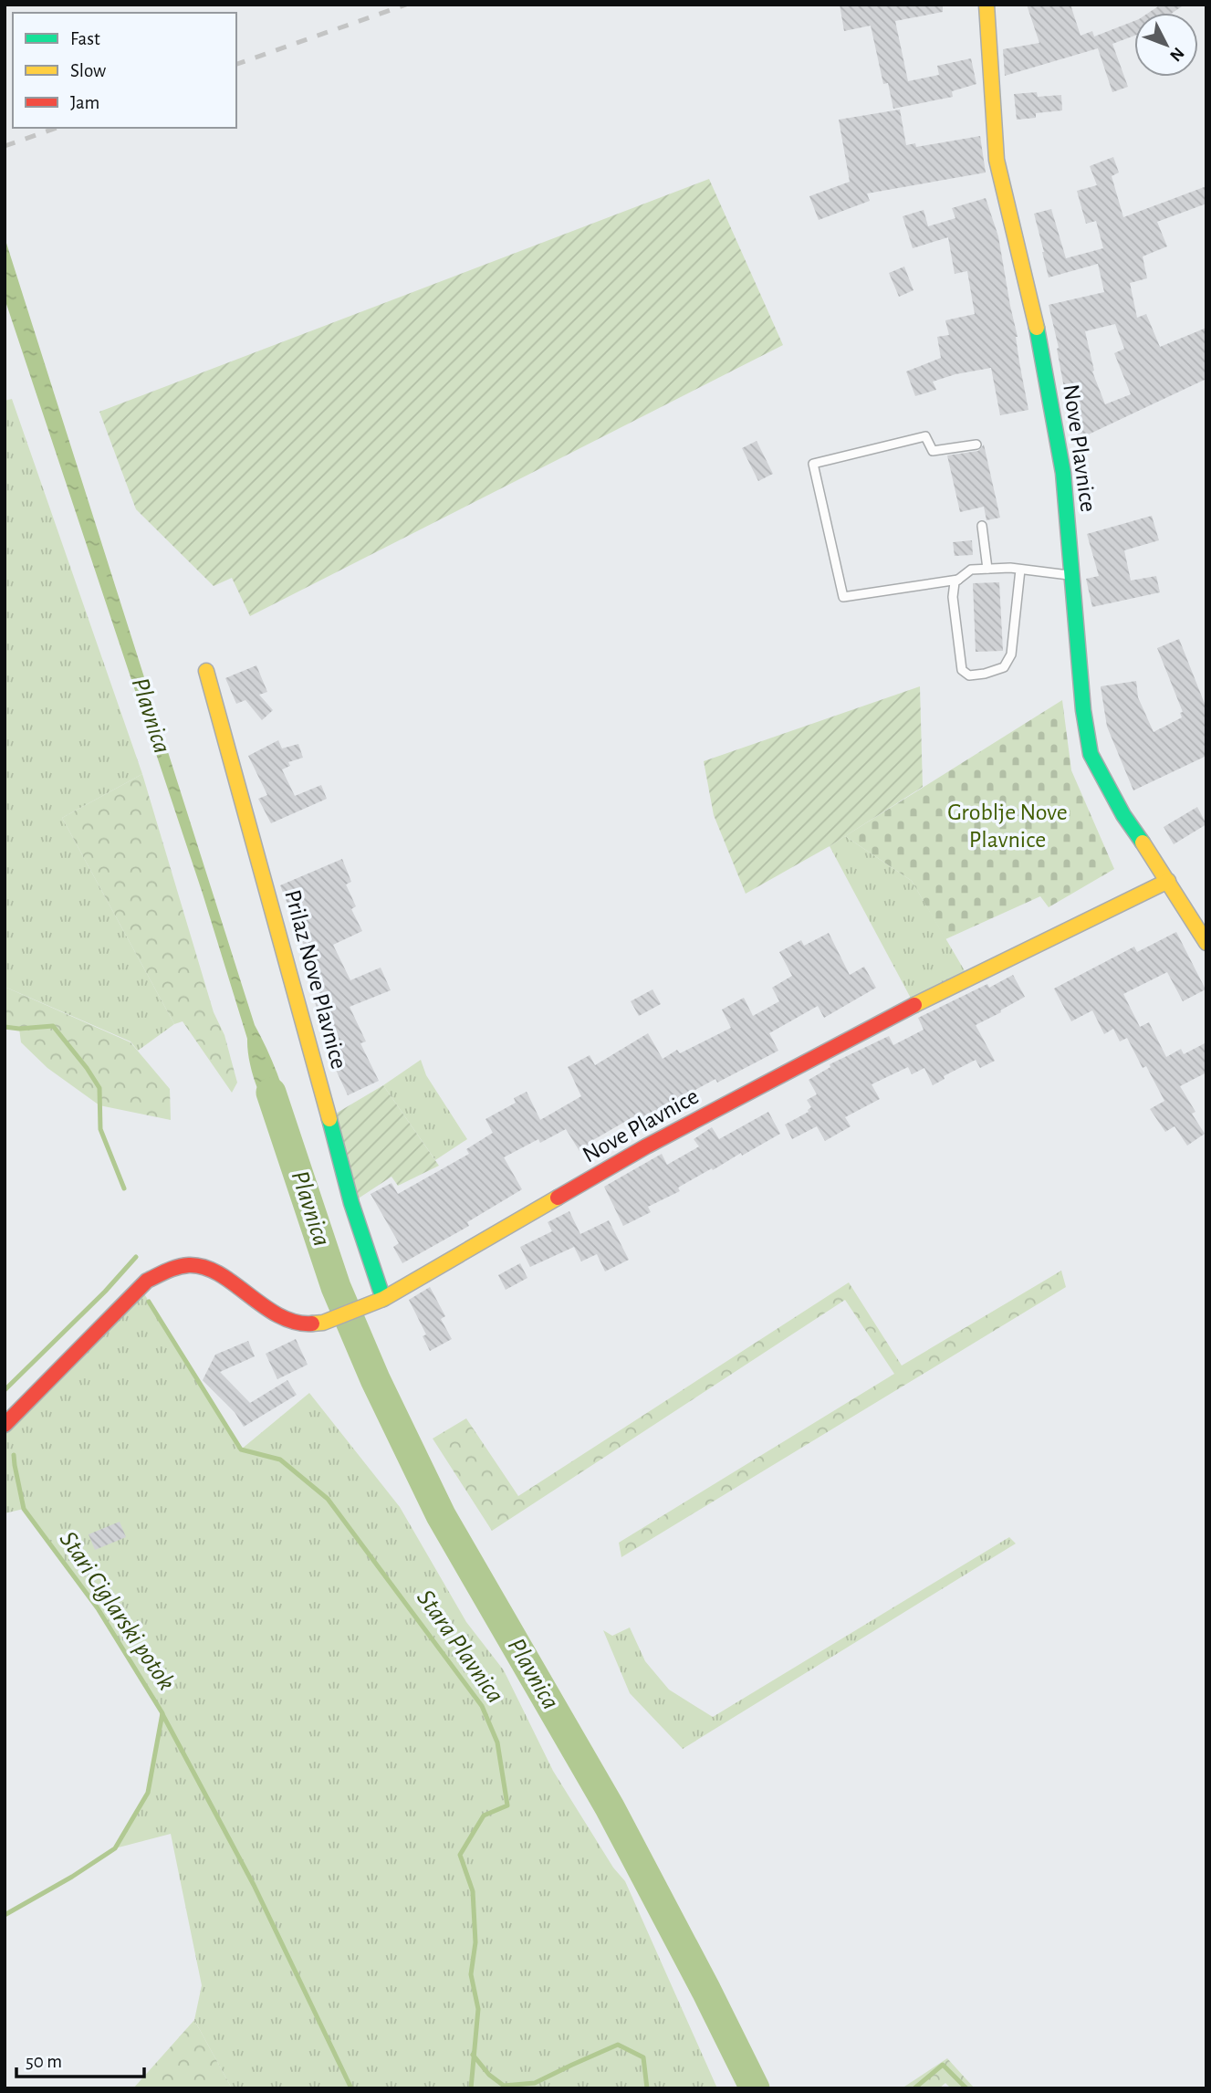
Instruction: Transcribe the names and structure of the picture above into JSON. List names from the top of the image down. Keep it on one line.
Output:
{"streets":{"street":["Nove Plavnice","Prilaz Nove Plavnice"]},"crossings":[["Nove Plavnice","Prilaz Nove Plavnice"]],"water":["Plavnica","Stari Ciglarski potok","Stara Plavnica"],"parks":["Groblje Nove Plavnice"],"legend":["Fast","Slow","Jam"],"scale_bar":"50 m","north":"bottom right"}
